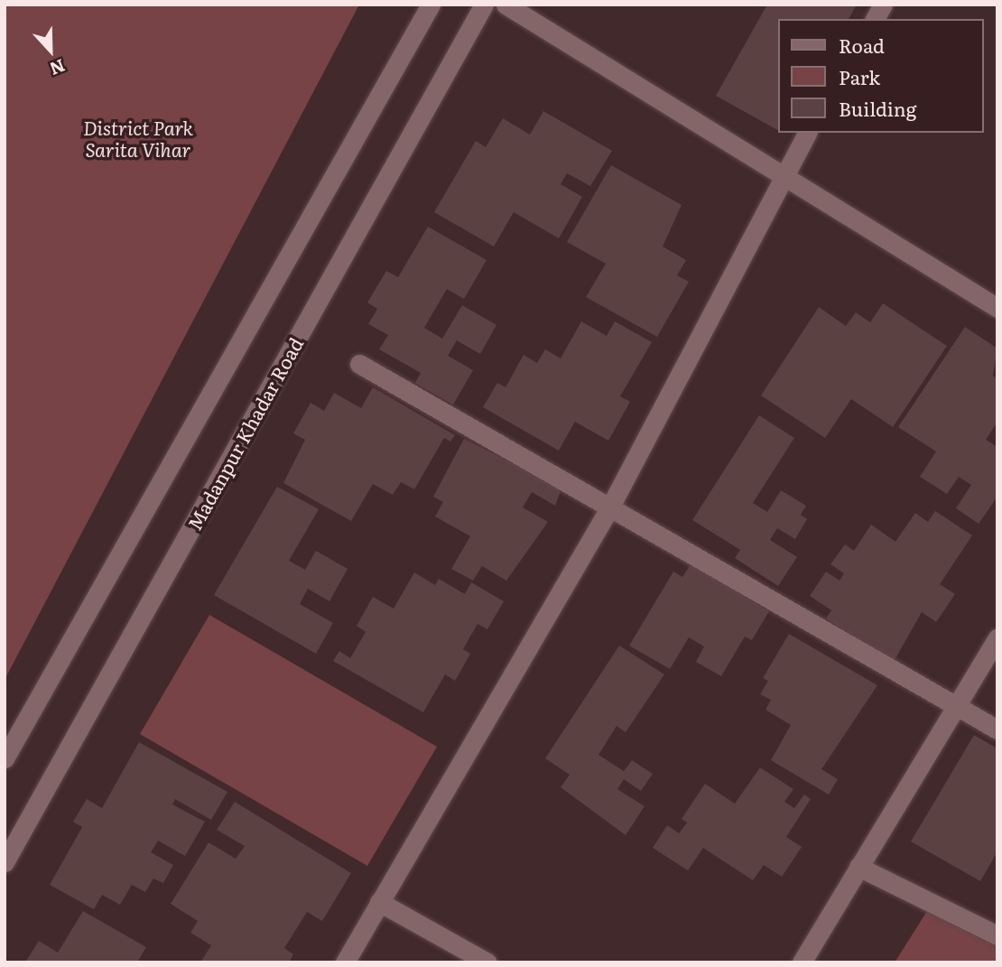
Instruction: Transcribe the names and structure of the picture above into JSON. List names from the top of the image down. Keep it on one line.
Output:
{"streets":{"street":["Madanpur Khadar Road"]},"parks":["District Park Sarita Vihar"],"legend":["Road","Park","Building"],"north":"bottom"}
